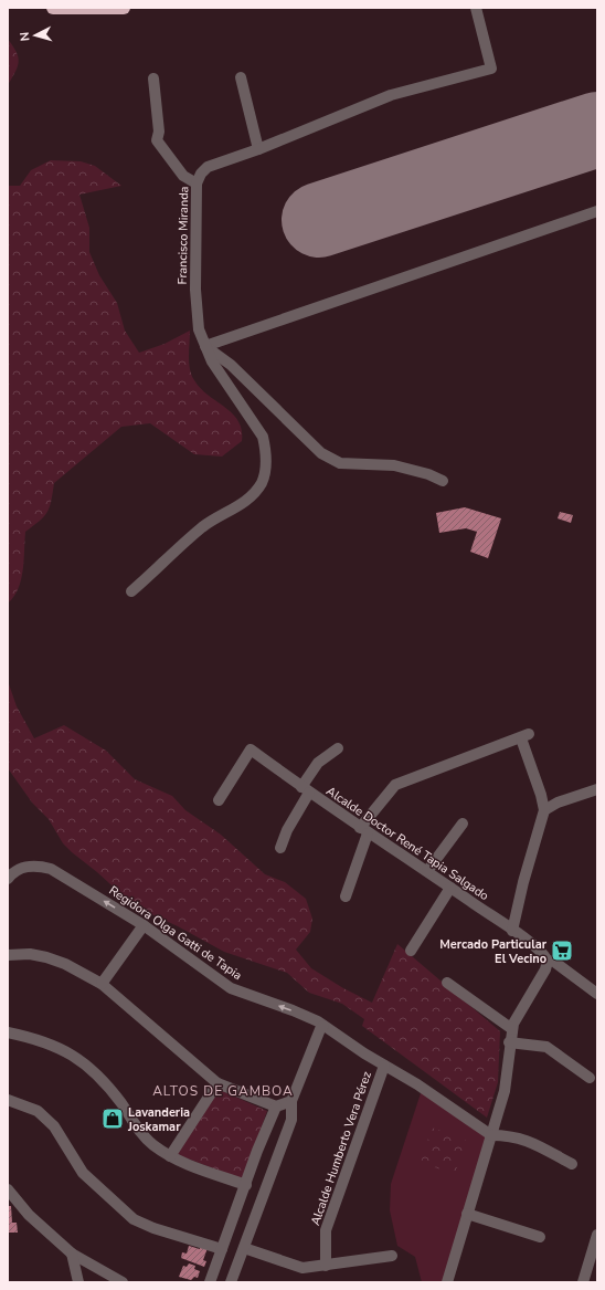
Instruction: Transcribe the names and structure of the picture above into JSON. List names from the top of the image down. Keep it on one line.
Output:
{"streets":{"street":["Francisco Miranda","Alcalde Doctor René Tapia Salgado","Regidora Olga Gatti de Tapia","Alcalde Humberto Vera Pérez"]},"crossings":[["Regidora Olga Gatti de Tapia","Alcalde Humberto Vera Pérez"]],"districts":["ALTOS DE GAMBOA"],"places":{"supermarket":["Mercado Particular El Vecino"],"shop":["Lavanderia Joskamar"]},"north":"left"}
